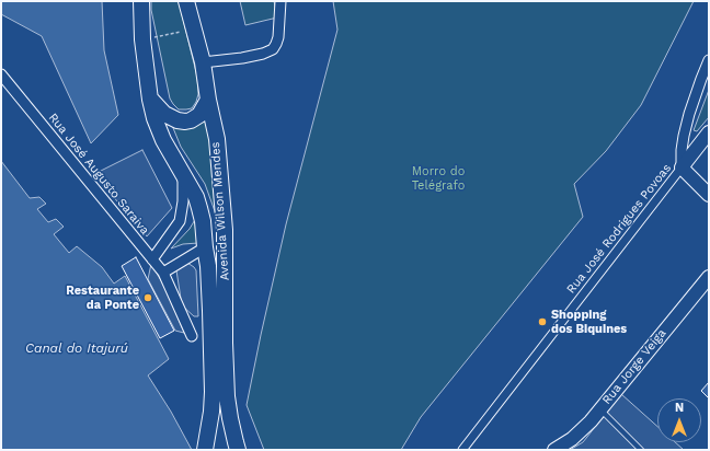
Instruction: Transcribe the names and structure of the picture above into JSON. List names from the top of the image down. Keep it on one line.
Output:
{"streets":{"main road":["Avenida Wilson Mendes","Rua Jorge Veiga"],"street":["Rua José Augusto Saraiva","Rua José Rodrigues Povoas"]},"water":["Canal do Itajurú"],"parks":["Morro do Telégrafo"],"places":["Restaurante da Ponte","Shopping dos Biquines"],"north":"top"}
